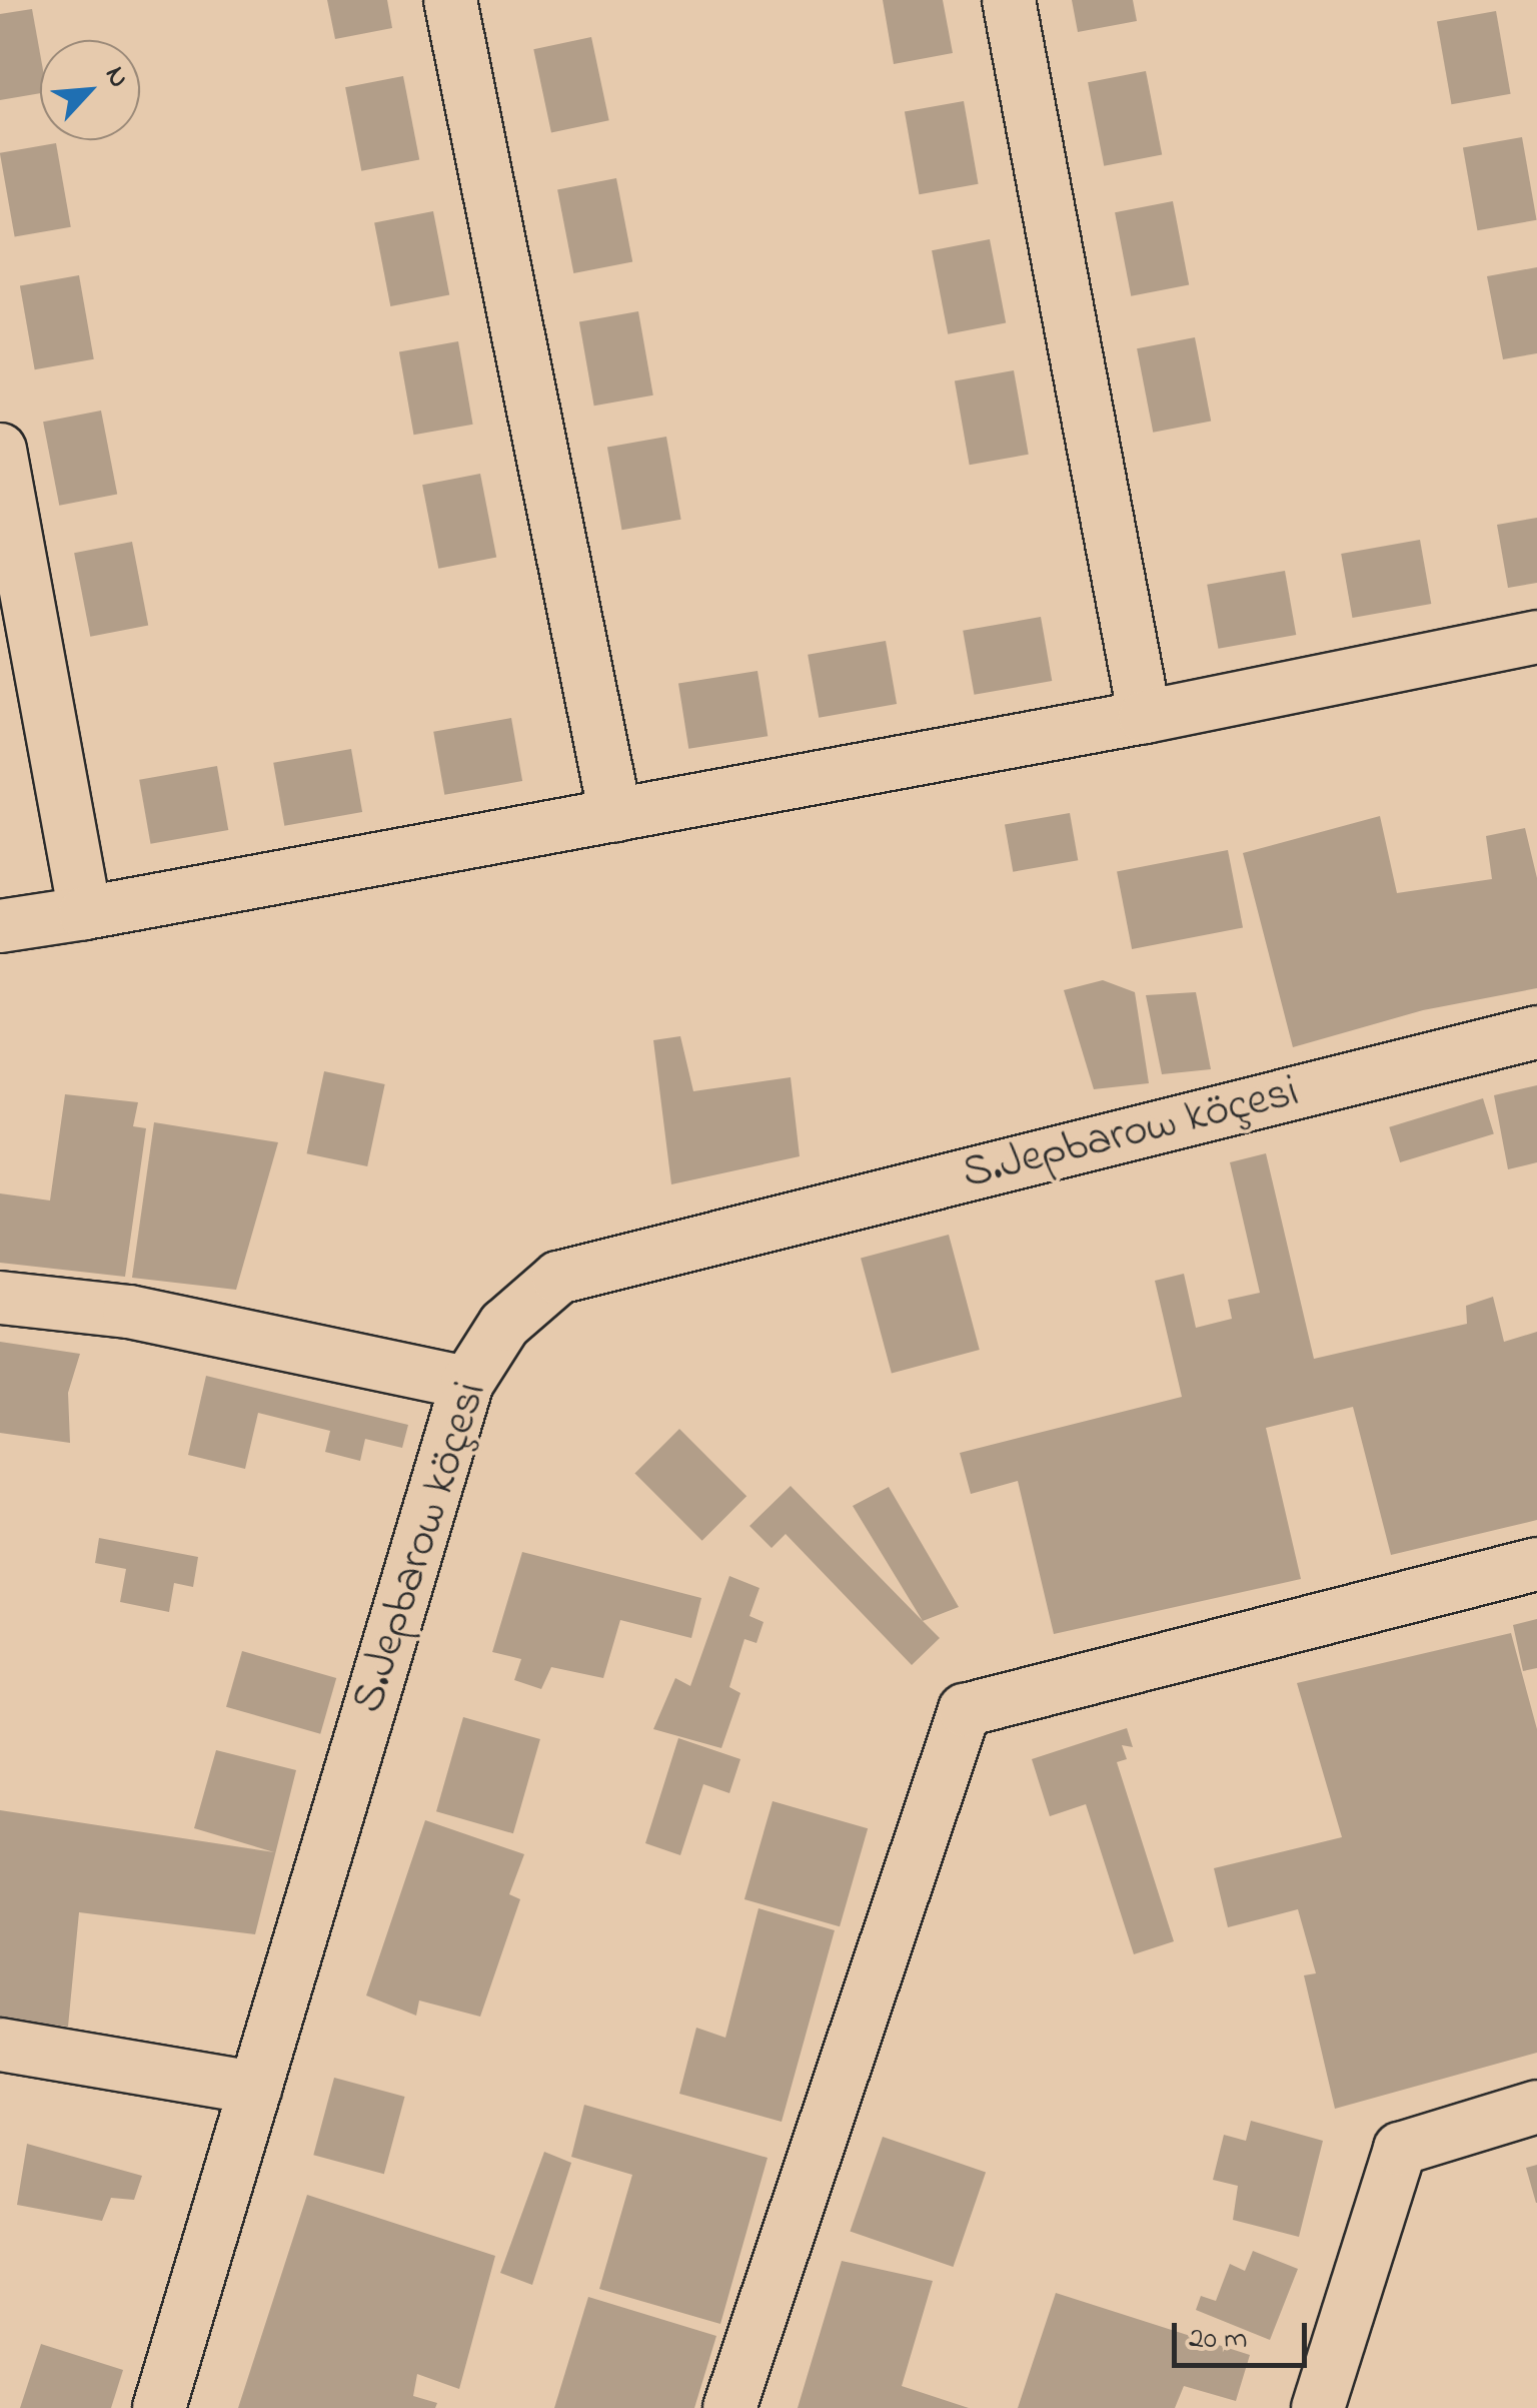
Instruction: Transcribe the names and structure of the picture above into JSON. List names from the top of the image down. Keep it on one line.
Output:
{"streets":{"street":["S.Jepbarow köçesi"]},"scale_bar":"20 m","north":"top right"}
